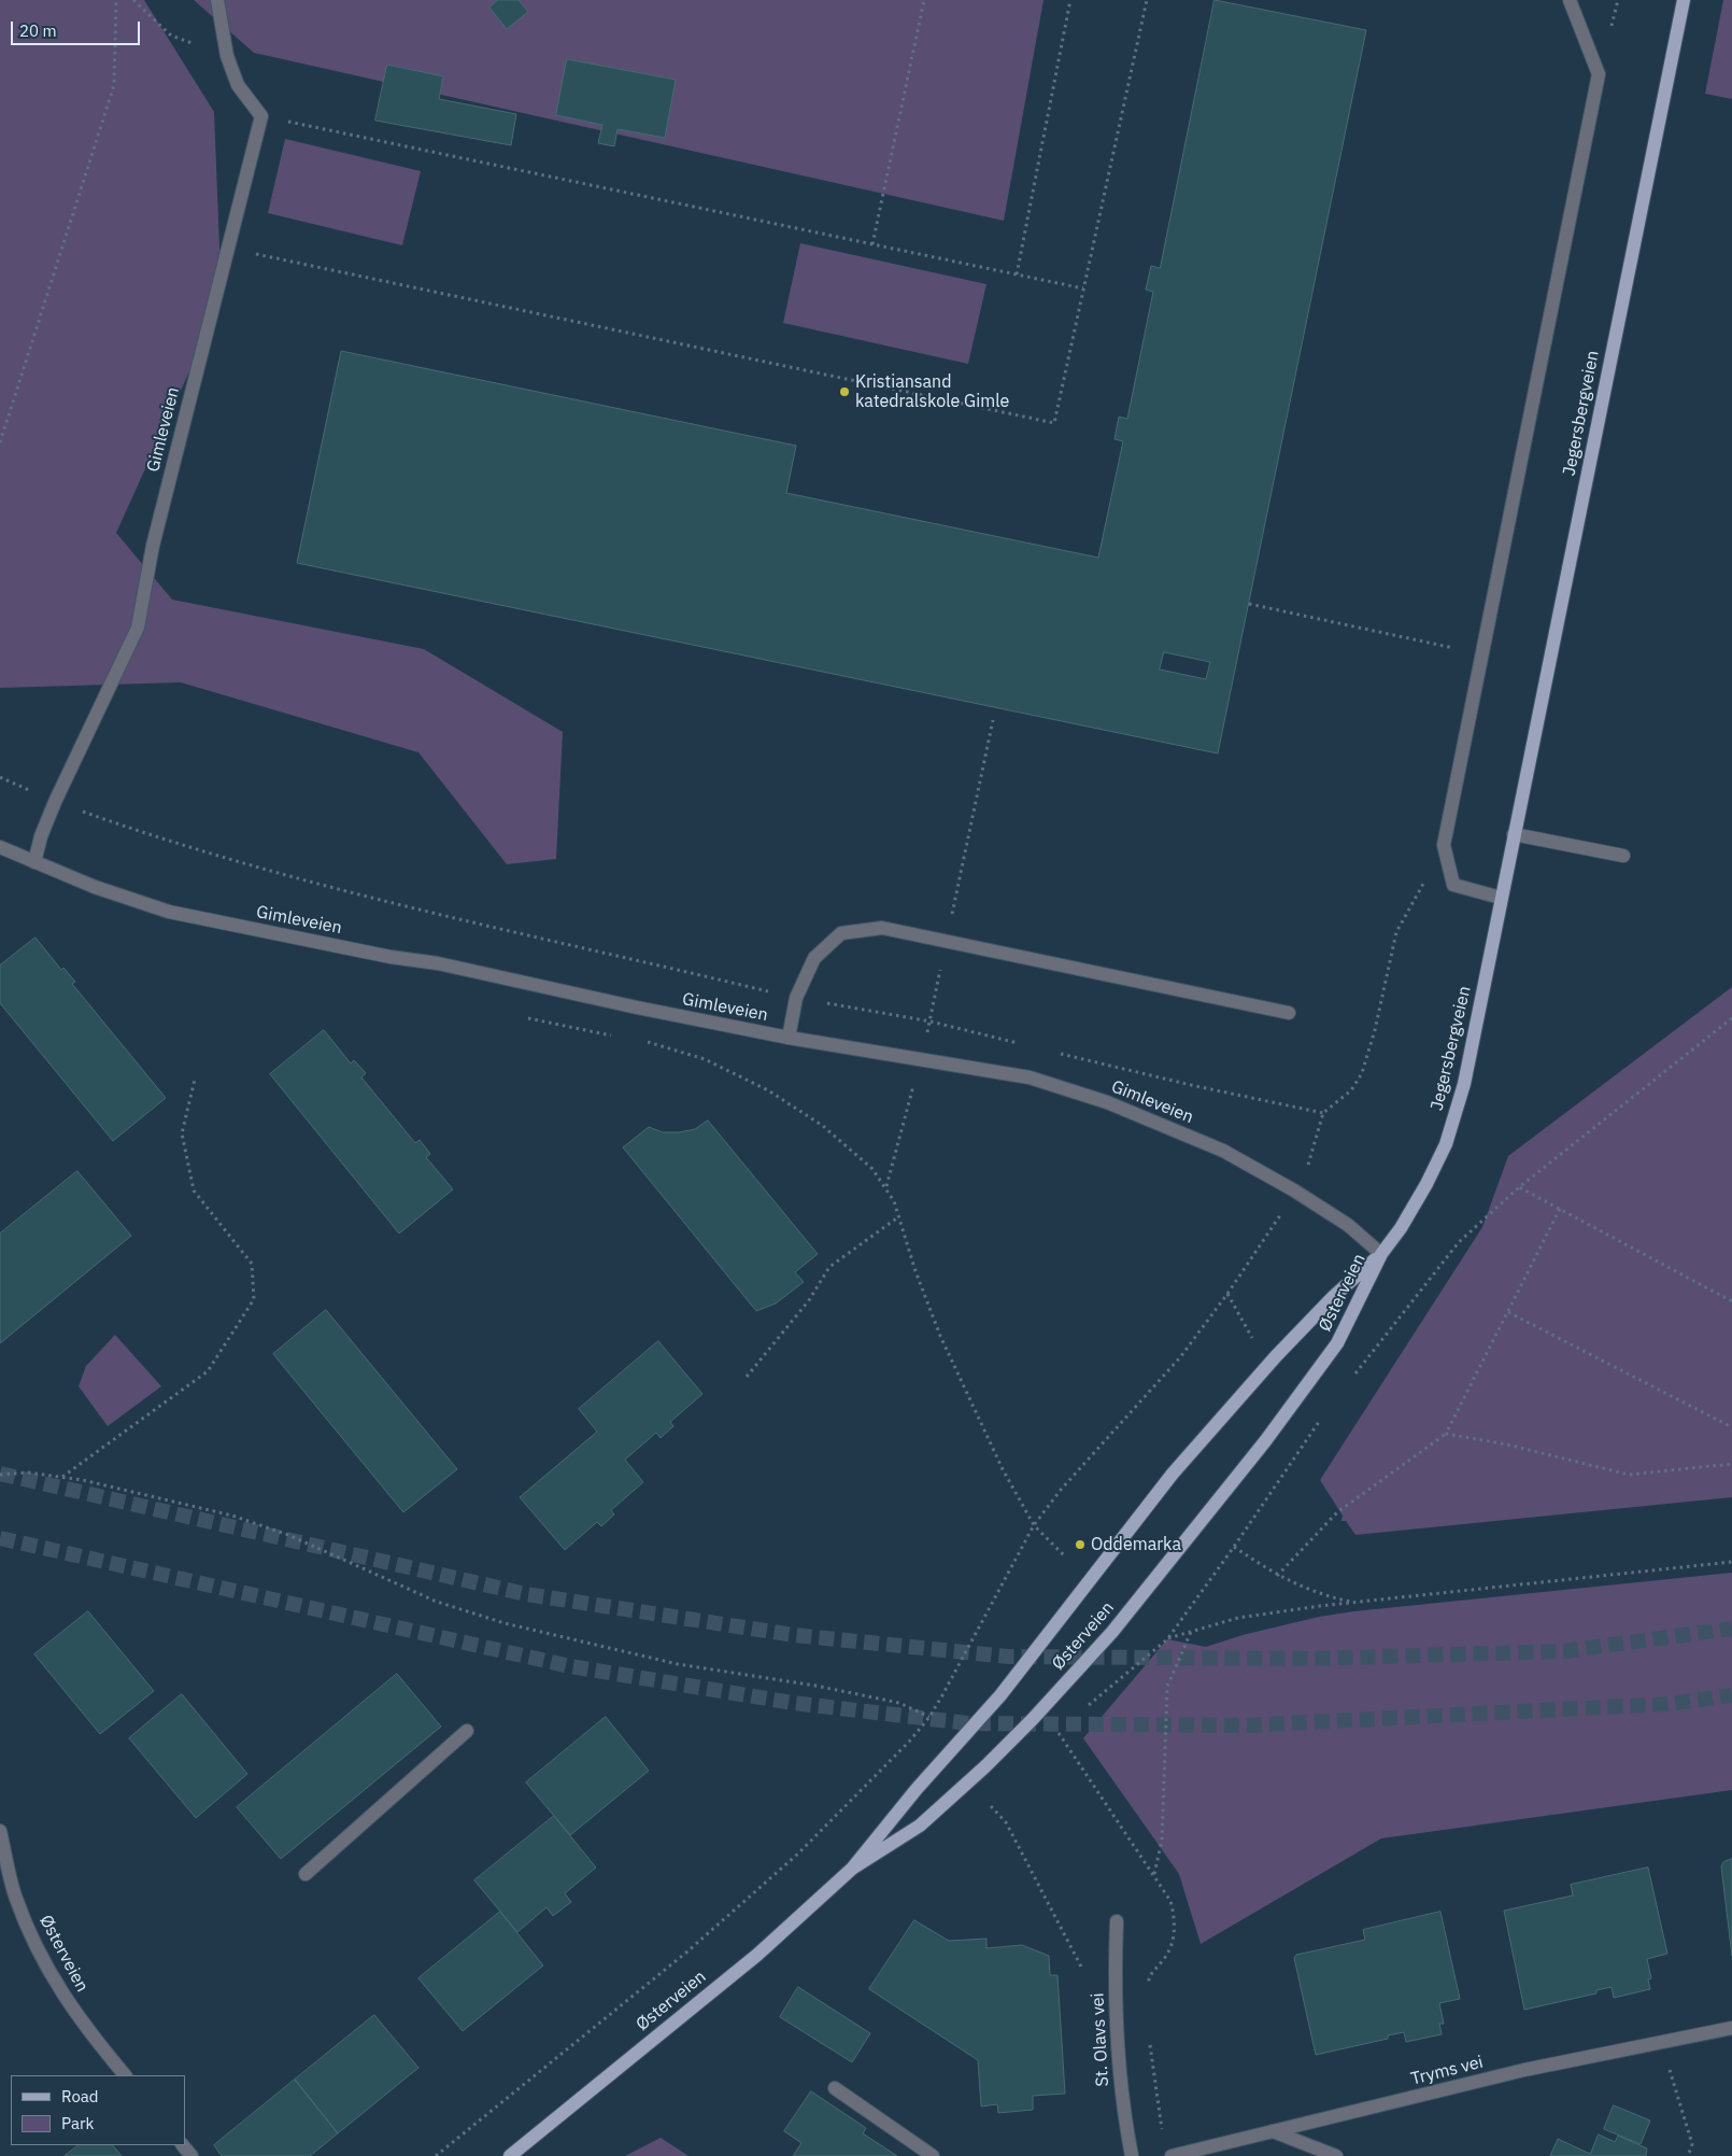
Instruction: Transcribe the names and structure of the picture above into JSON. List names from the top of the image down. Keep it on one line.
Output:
{"streets":{"main road":["Jegersbergveien","Østerveien"],"street":["Gimleveien","St. Olavs vei","Tryms vei"]},"crossings":[["Jegersbergveien","Gimleveien"],["Jegersbergveien","Østerveien"],["Gimleveien","Østerveien"]],"places":["Kristiansand katedralskole Gimle","Oddemarka"],"legend":["Road","Park"],"scale_bar":"20 m"}
